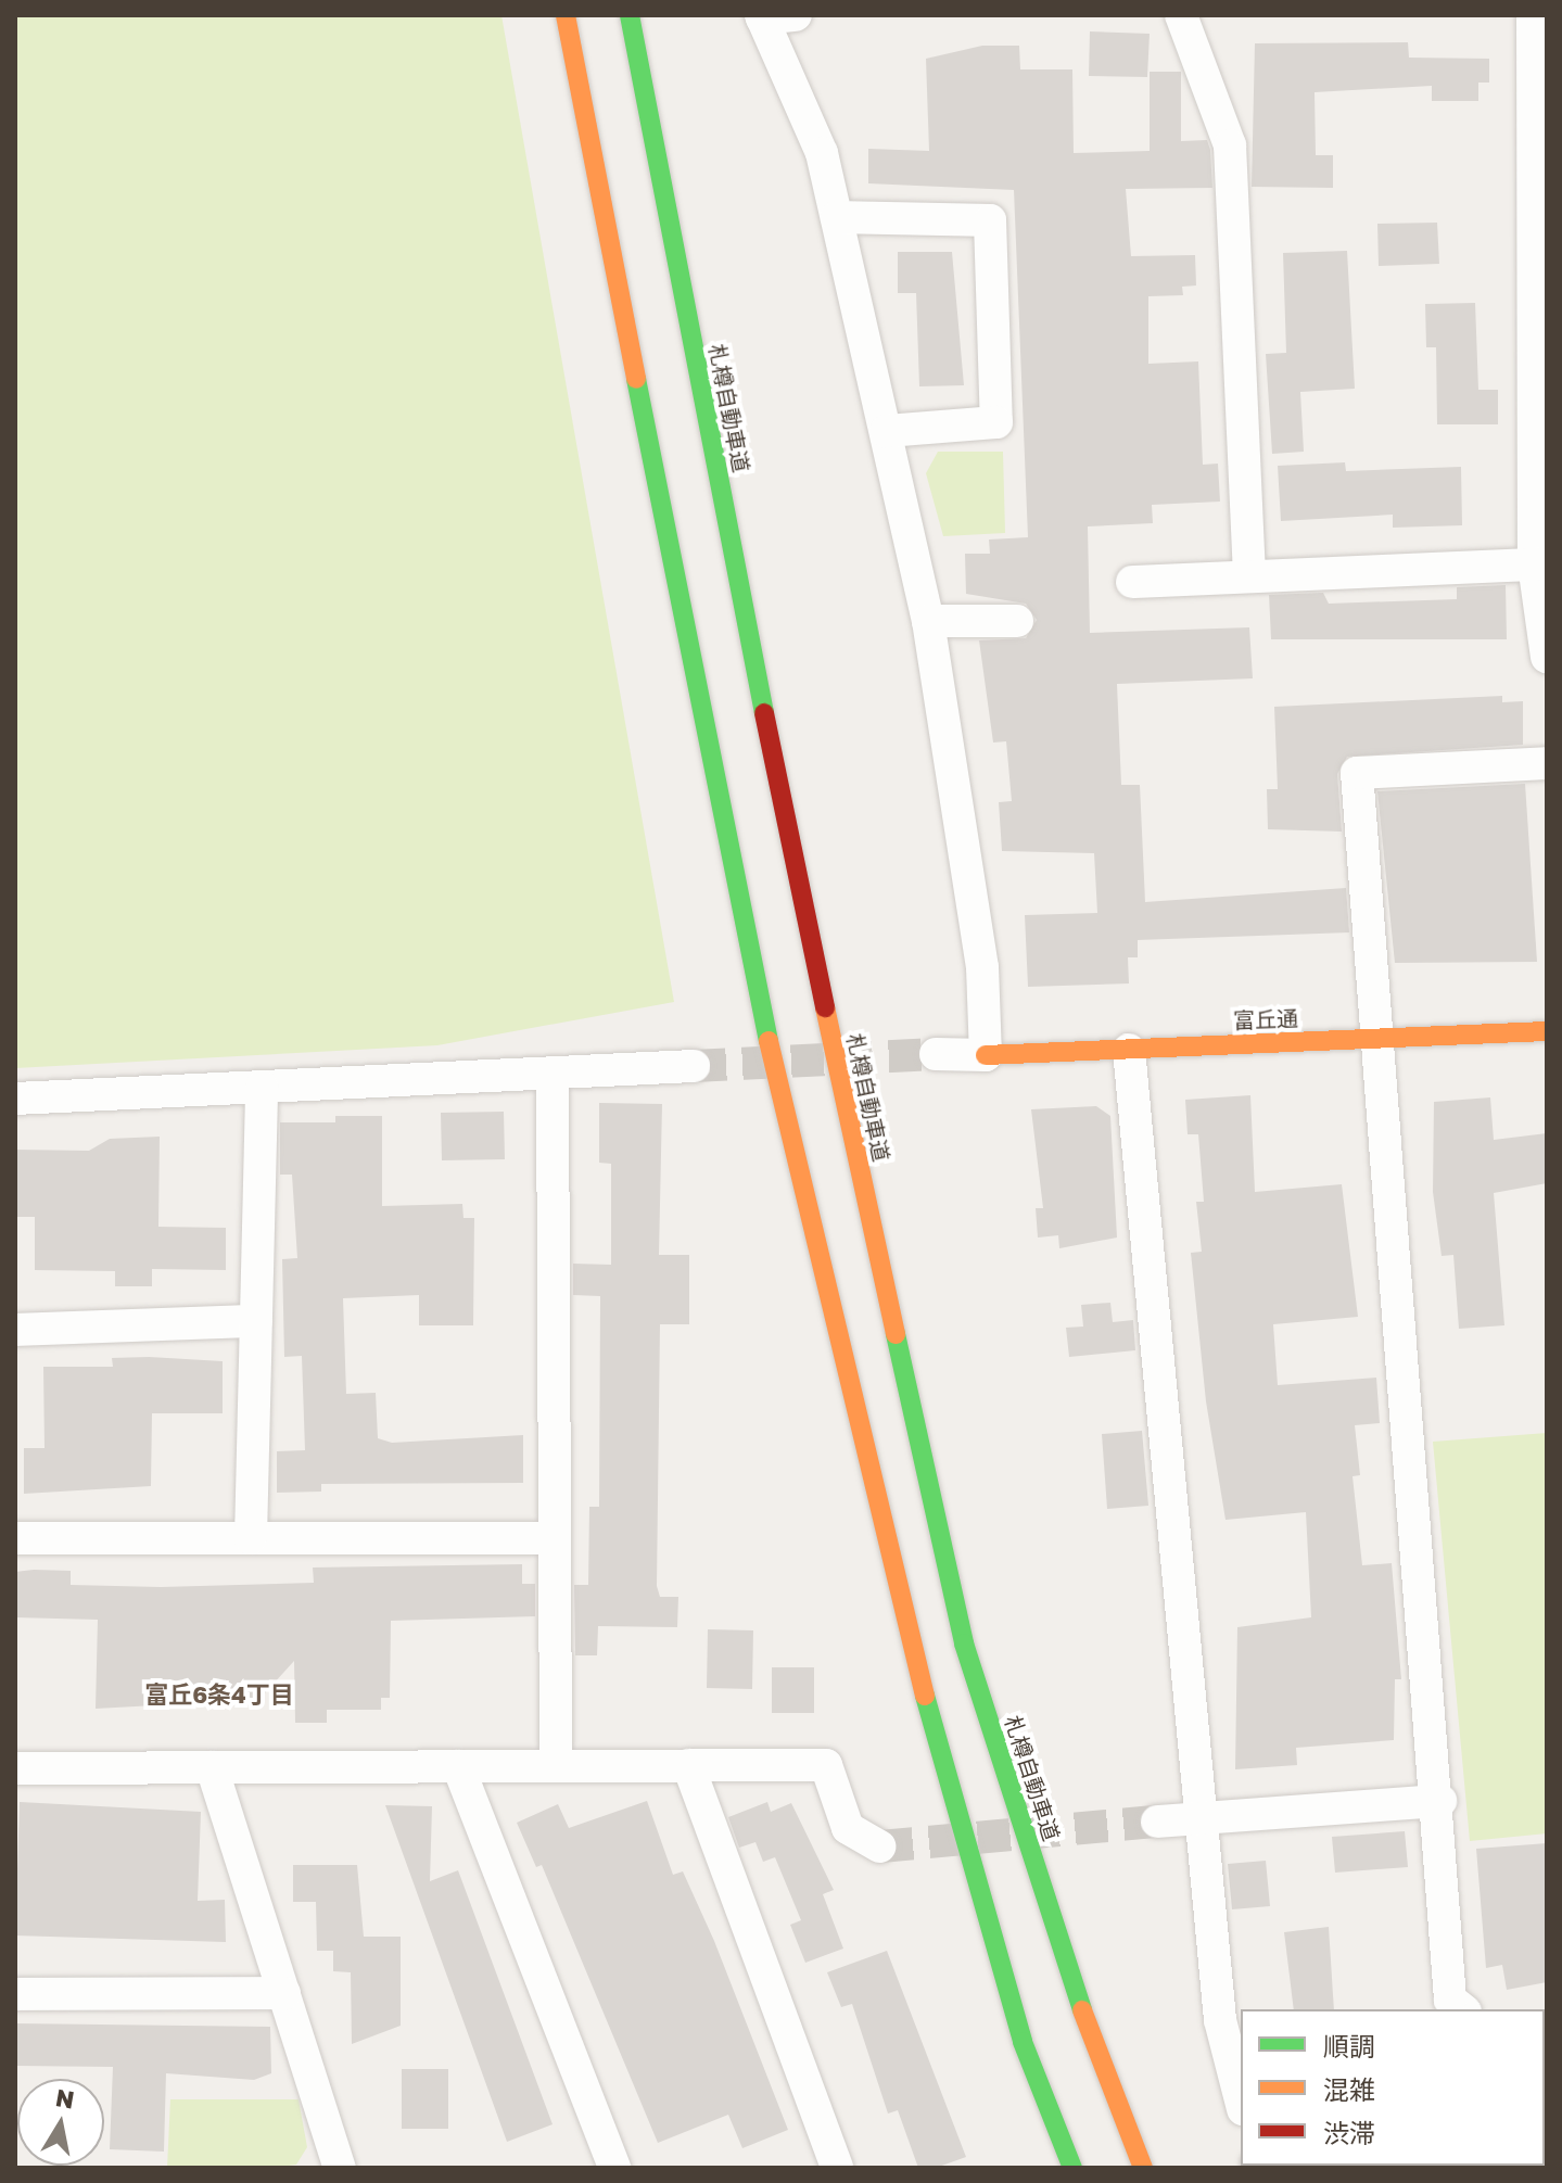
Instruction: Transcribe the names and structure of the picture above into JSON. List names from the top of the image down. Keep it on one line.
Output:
{"streets":{"main road":["札樽自動車道","富丘通"]},"districts":["富丘6条4丁目"],"legend":["順調","混雑","渋滞"],"north":"top"}
